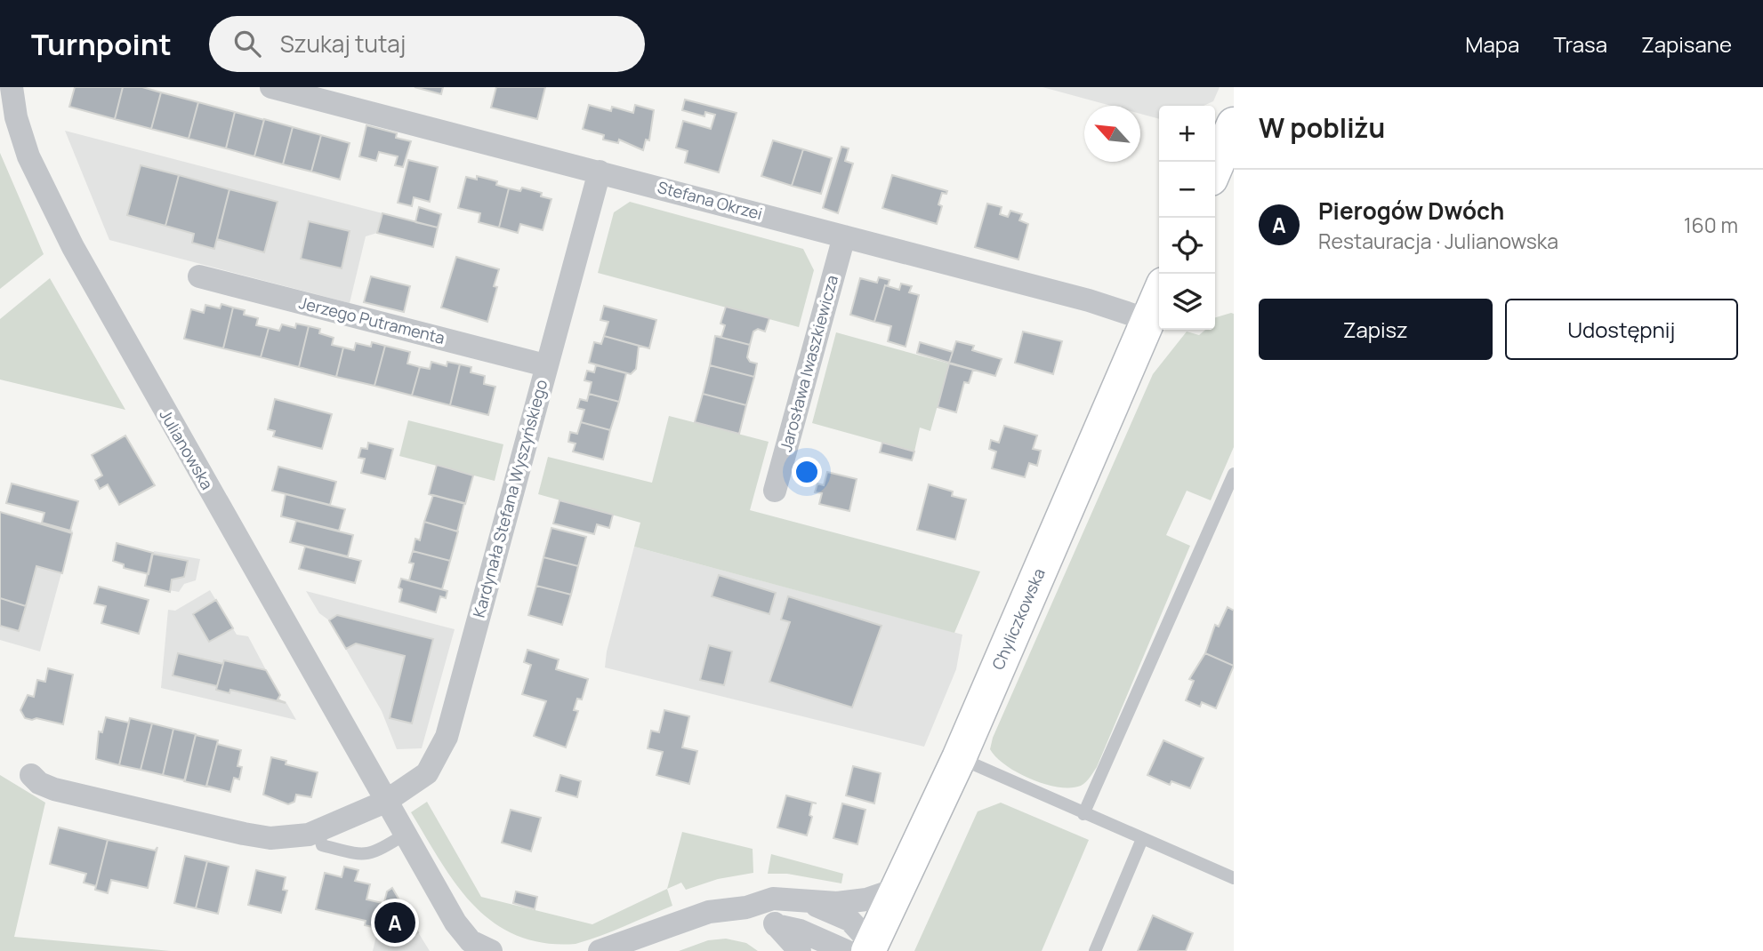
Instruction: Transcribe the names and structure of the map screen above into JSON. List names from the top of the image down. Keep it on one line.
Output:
{"streets":{"street":["Stefana Okrzei","Jerzego Putramenta","Jarosława Iwaszkiewicza","Julianowska","Kardynała Stefana Wyszyńskiego","Chyliczkowska"]},"crossings":[["Stefana Okrzei","Jarosława Iwaszkiewicza"],["Stefana Okrzei","Kardynała Stefana Wyszyńskiego"],["Stefana Okrzei","Chyliczkowska"],["Jerzego Putramenta","Kardynała Stefana Wyszyńskiego"],["Julianowska","Kardynała Stefana Wyszyńskiego"]],"north":"top left","page":{"header":"Turnpoint","search":"Szukaj tutaj","nav":["Mapa","Trasa","Zapisane"],"heading":"W pobliżu","map_buttons":["+","−"],"list":[{"mark":"A","name":"Pierogów Dwóch","note":"Restauracja · Julianowska","value":"160 m"}],"buttons":["Zapisz","Udostępnij"],"pins":"A"}}
